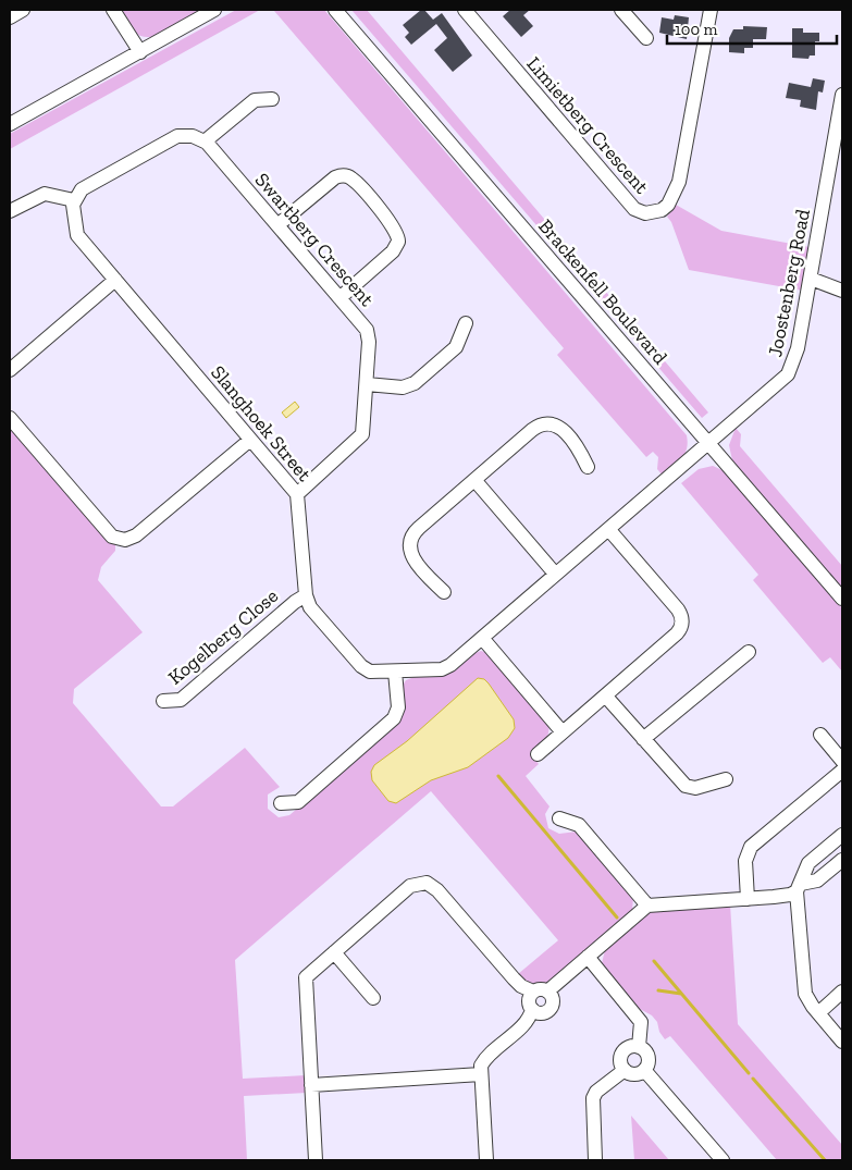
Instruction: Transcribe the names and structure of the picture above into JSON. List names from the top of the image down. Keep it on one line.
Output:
{"streets":{"street":["Limietberg Crescent","Swartberg Crescent","Joostenberg Road","Brackenfell Boulevard","Slanghoek Street","Kogelberg Close"]},"crossings":[["Swartberg Crescent","Slanghoek Street"],["Joostenberg Road","Brackenfell Boulevard"],["Joostenberg Road","Slanghoek Street"],["Slanghoek Street","Kogelberg Close"]],"scale_bar":"100 m"}
